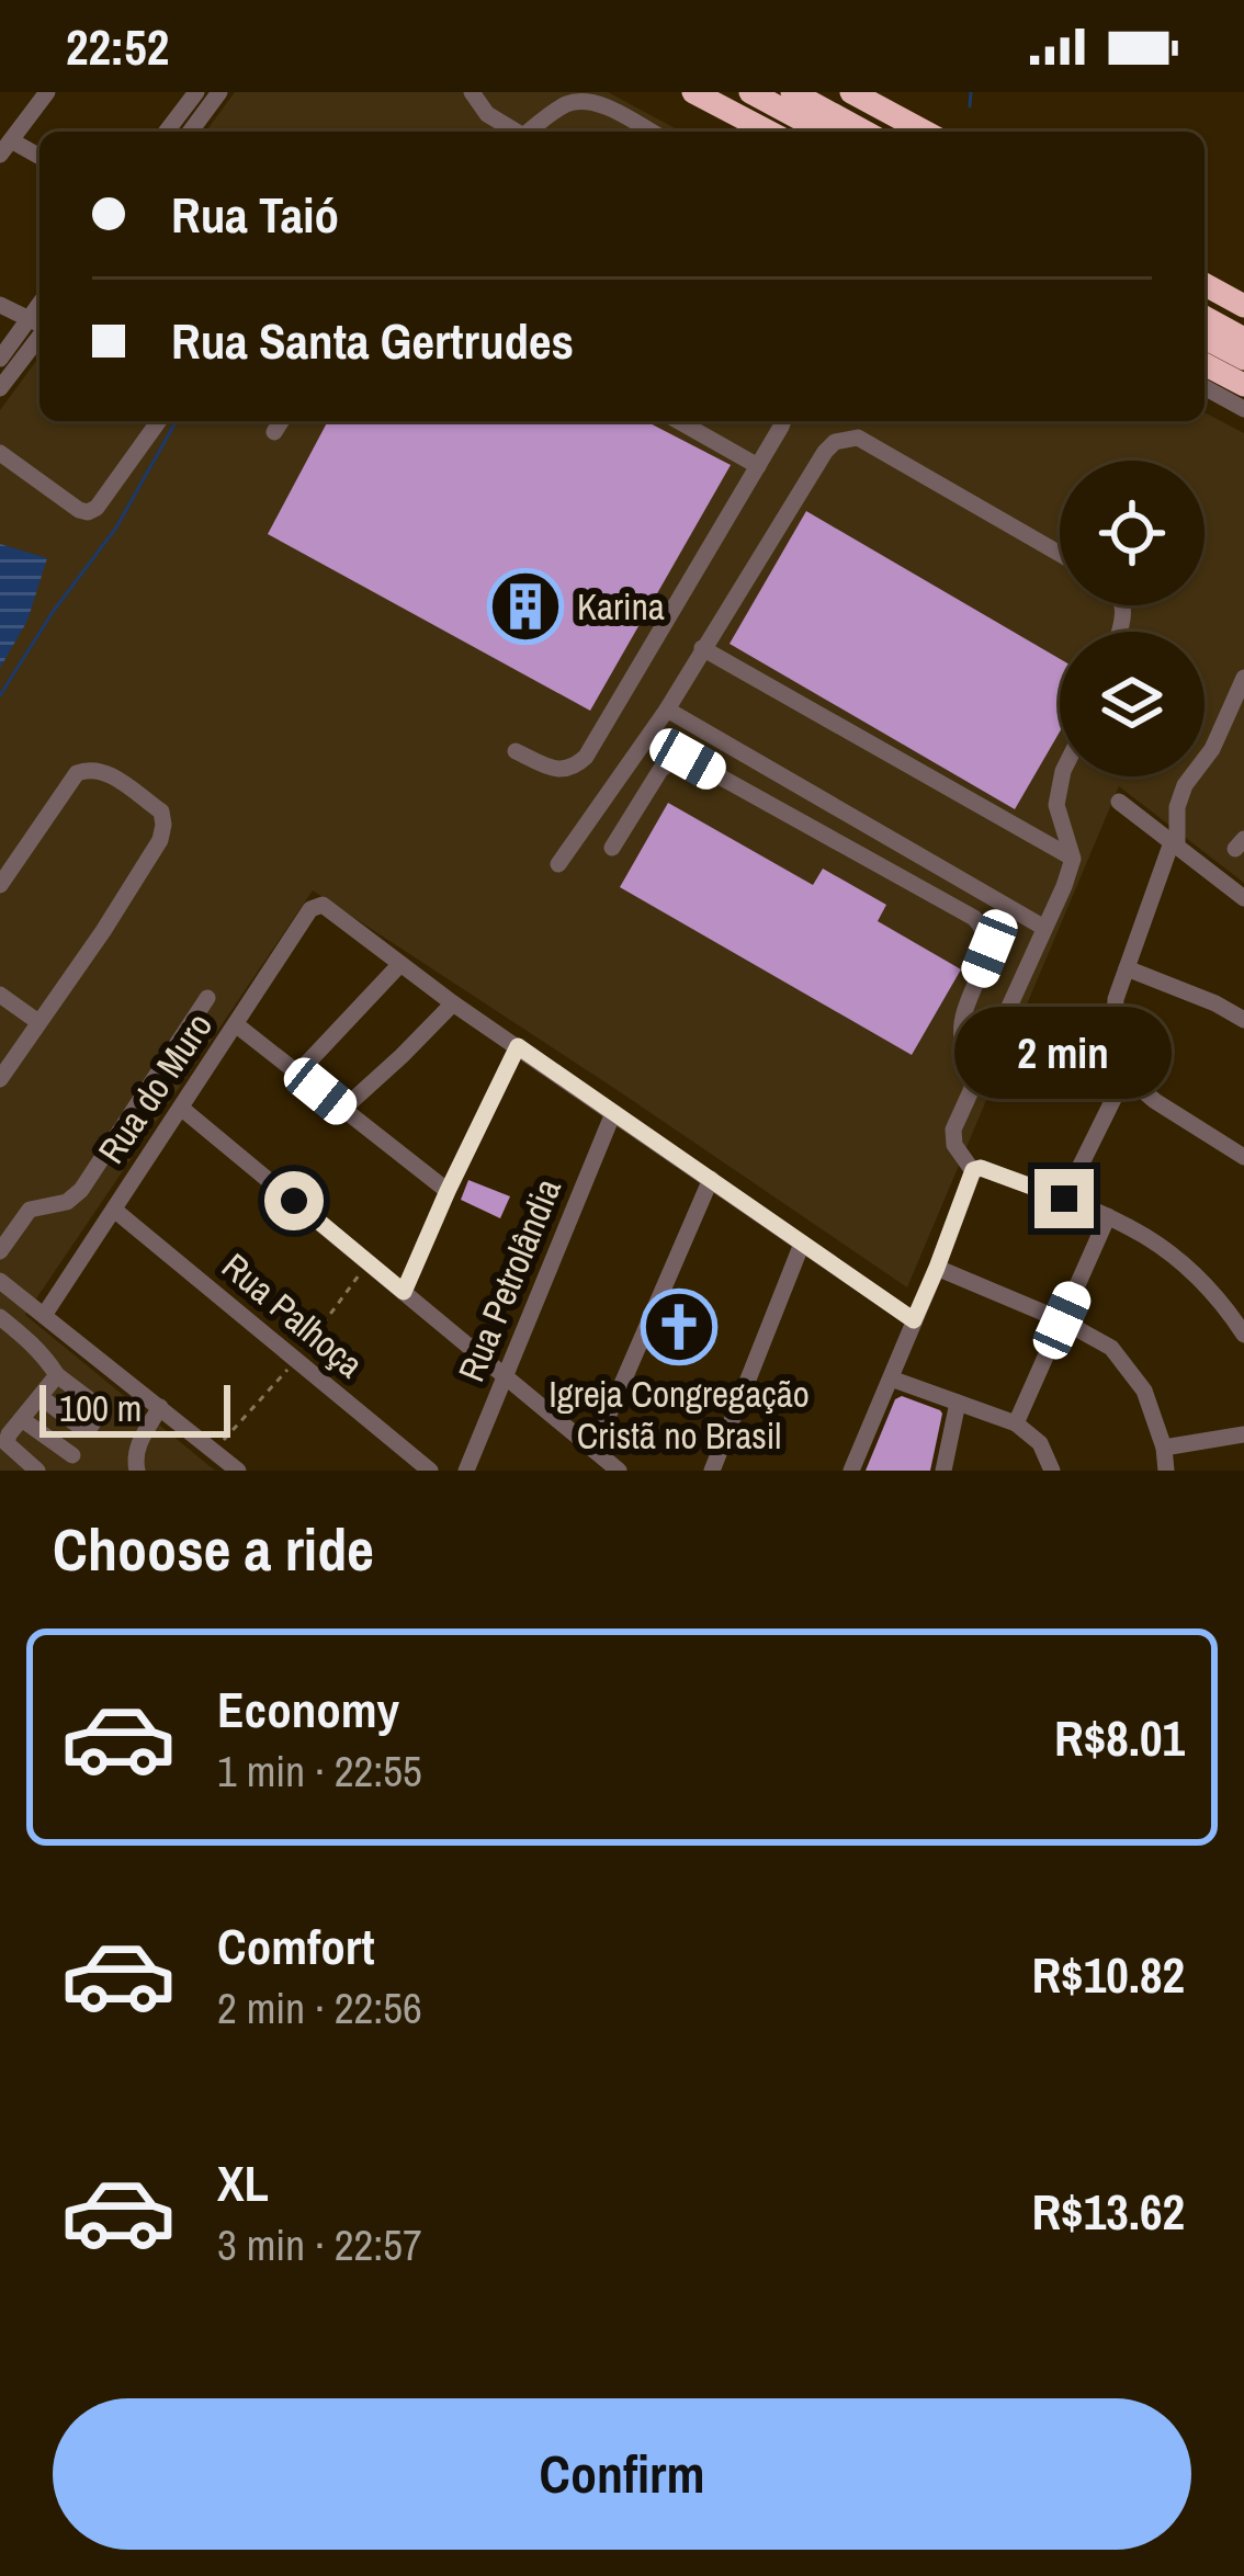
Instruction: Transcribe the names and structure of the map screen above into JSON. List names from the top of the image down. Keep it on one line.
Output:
{"streets":{"street":["Rua do Muro","Rua Petrolândia","Rua Palhoça"]},"crossings":[["Rua do Muro","Rua Palhoça"]],"places":{"building":["Karina"],"church":["Igreja Congregação Cristã no Brasil"]},"scale_bar":"100 m","page":{"status":"22:52","banner":["Rua Taió","Rua Santa Gertrudes"],"bubble":"2 min","scale":"100 m","heading":"Choose a ride","list":[{"name":"Economy","note":"1 min · 22:55","value":"R$8.01"},{"name":"Comfort","note":"2 min · 22:56","value":"R$10.82"},{"name":"XL","note":"3 min · 22:57","value":"R$13.62"}],"buttons":"Confirm"}}
